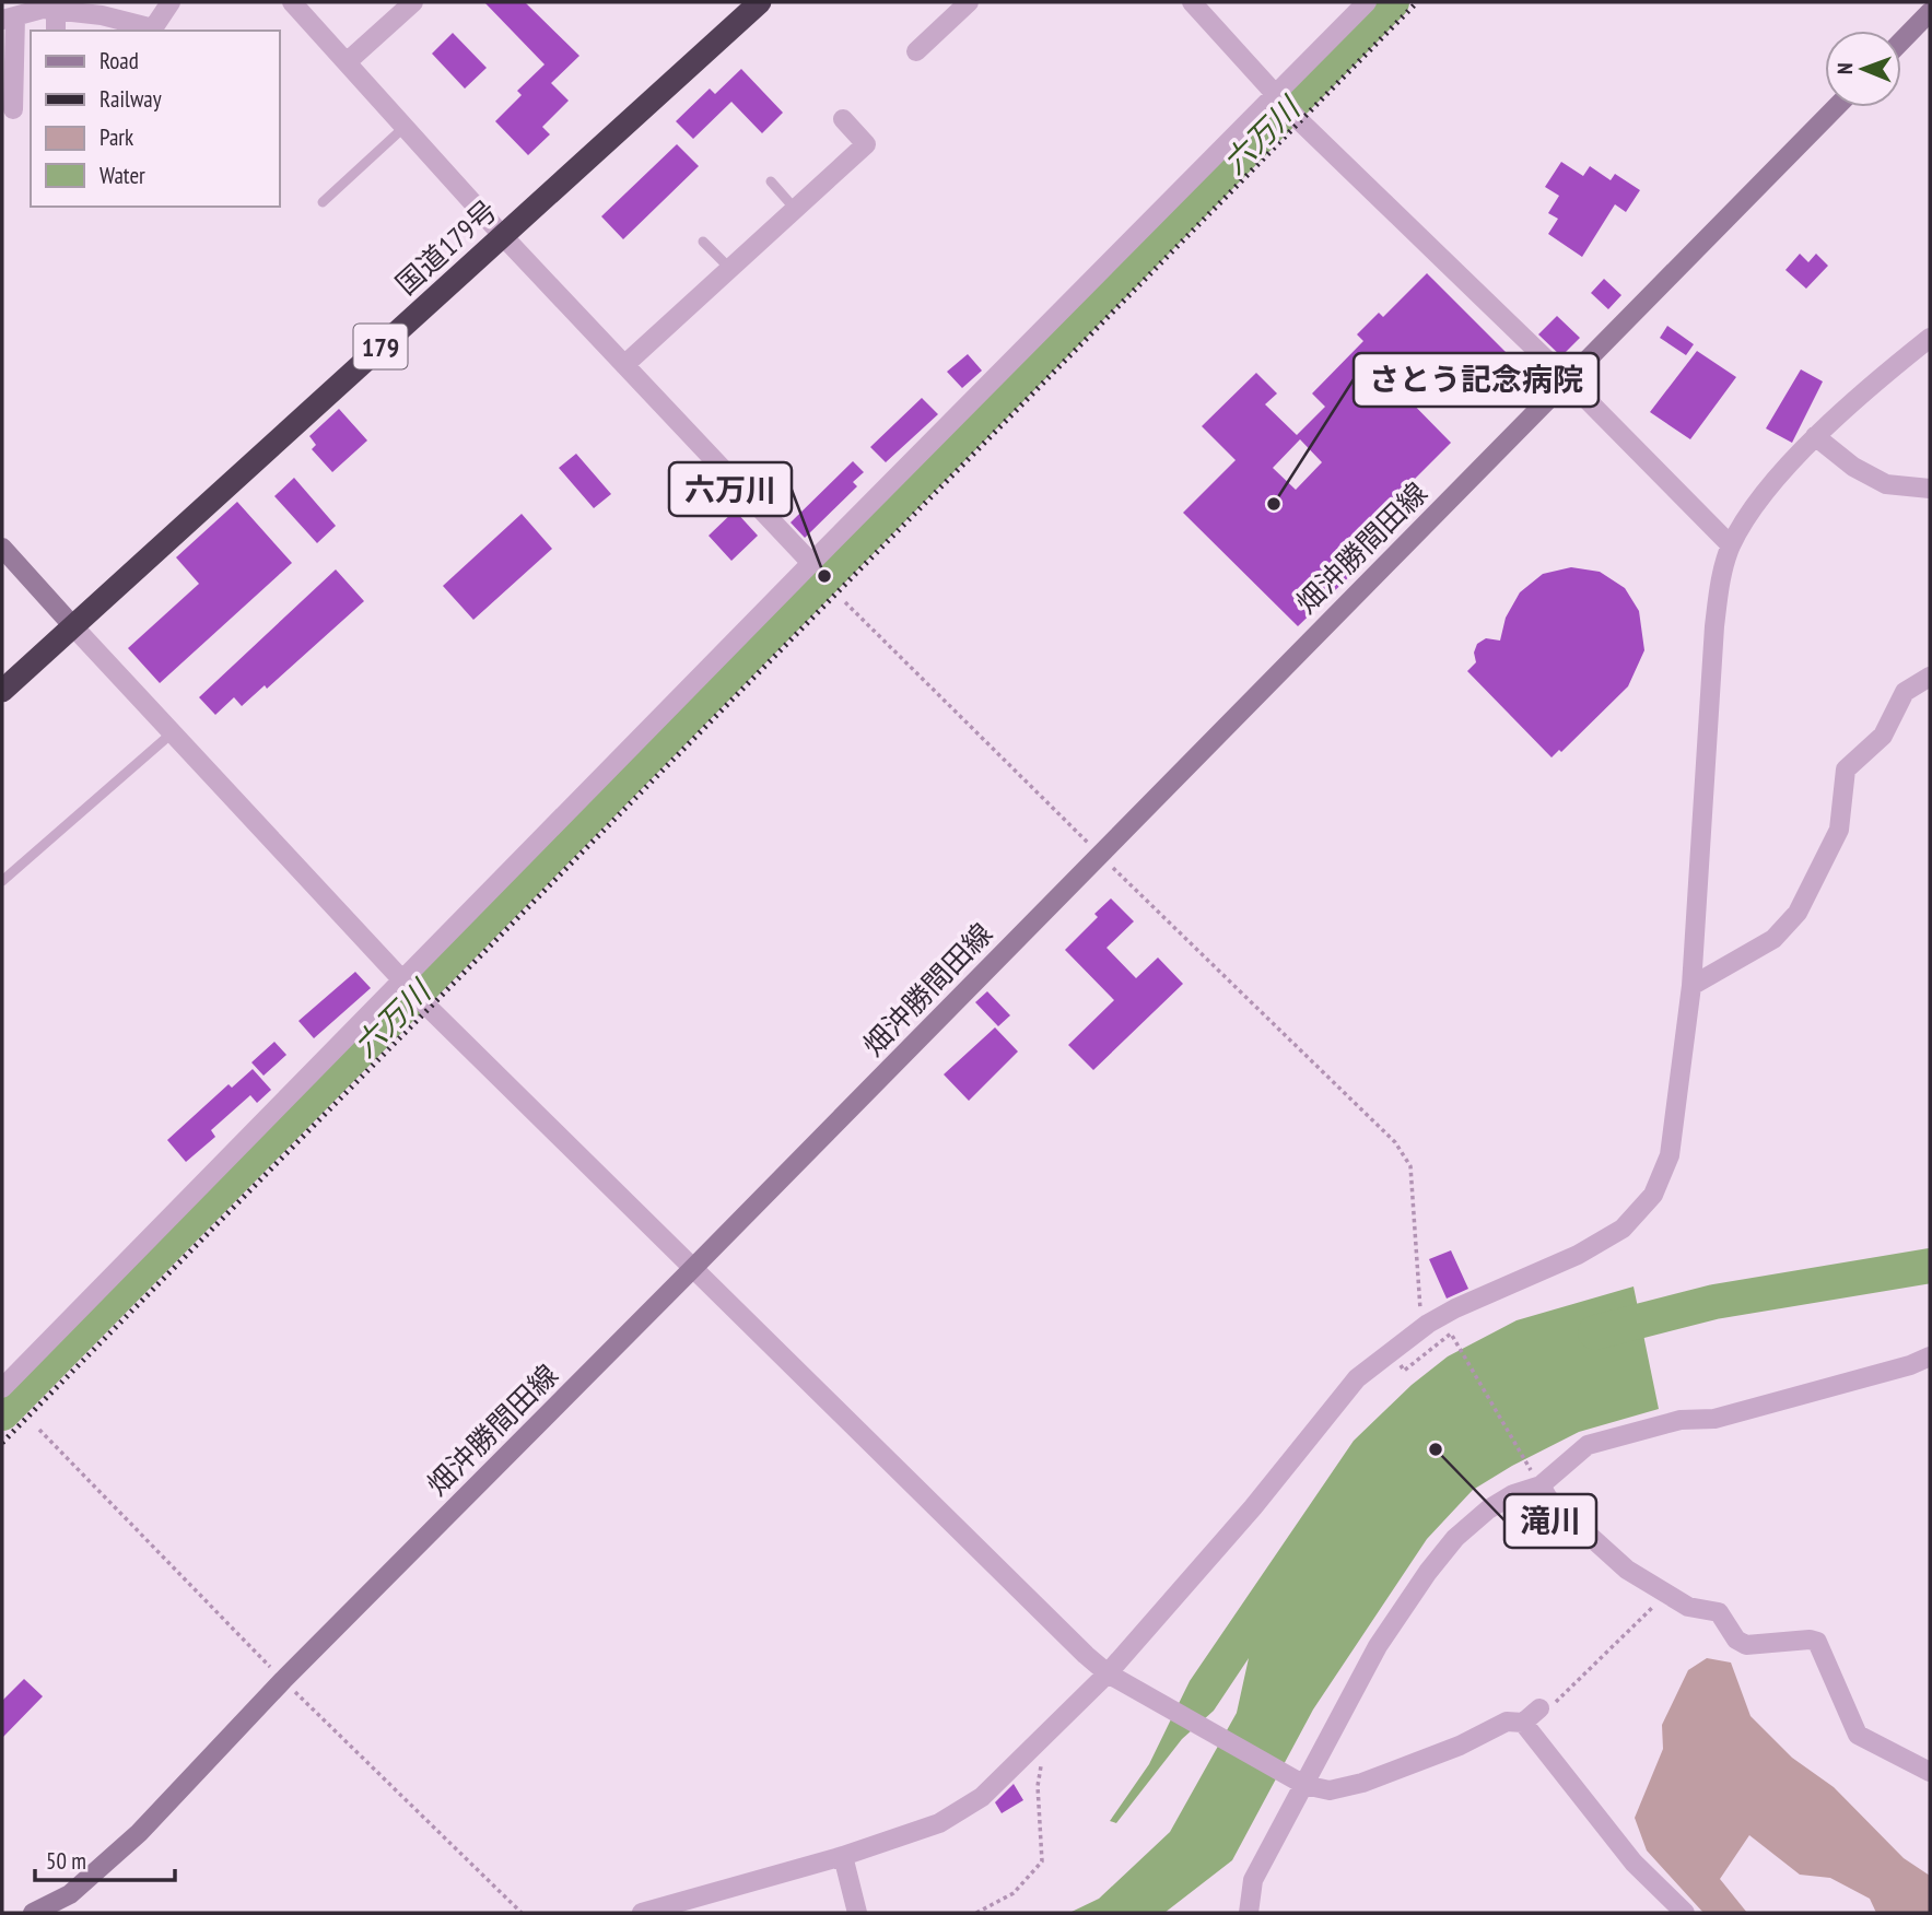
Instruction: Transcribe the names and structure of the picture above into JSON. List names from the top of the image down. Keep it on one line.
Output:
{"streets":{"highway":["国道179号","179"],"main road":["畑沖勝間田線"]},"water":["六万川"],"places":["さとう記念病院","六万川","滝川"],"legend":["Road","Railway","Park","Water"],"scale_bar":"50 m","north":"left"}
